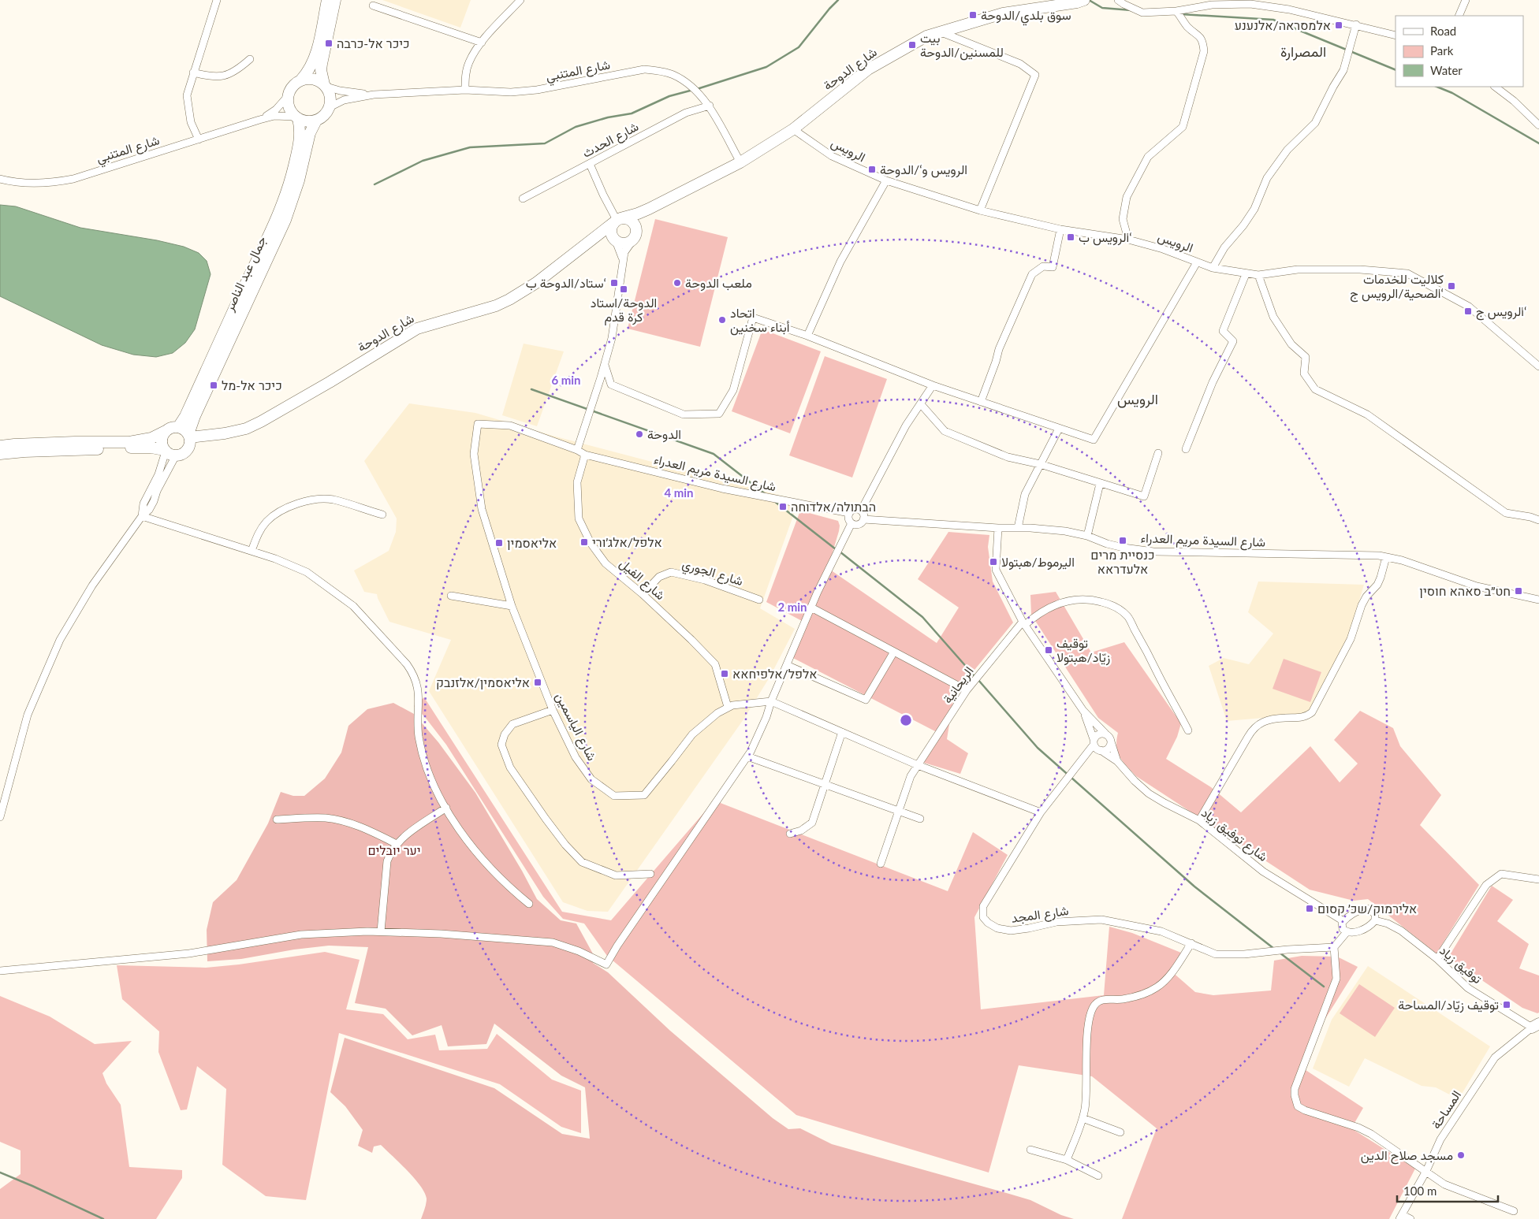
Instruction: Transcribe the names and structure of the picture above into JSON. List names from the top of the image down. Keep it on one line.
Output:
{"streets":{"street":["شارع الدوحة","شارع المتنبي","شارع الحدث","الرويس","جمال عبد الناصر","شارع السيدة مريم العدراء","شارع الجوري","شارع الفيل","الريحانية","شارع الياسمين","شارع توفيق زياد","شارع المجد","توفيق زياد","المساحة"]},"crossings":[["شارع الدوحة","شارع المتنبي"],["شارع الدوحة","الرويس"],["شارع الدوحة","جمال عبد الناصر"],["شارع المتنبي","شارع الحدث"],["شارع السيدة مريم العدراء","شارع الفيل"],["شارع السيدة مريم العدراء","شارع الياسمين"],["شارع الجوري","شارع الفيل"],["شارع الفيل","شارع الياسمين"],["توفيق زياد","المساحة"]],"districts":["المصرارة","الرويس"],"parks":["יער יובלים"],"places":{"transit":["سوق بلدي/الدوحة","אלמסראה/אלנענע","כיכר אל-כרבה","بيت للمسنين/الدوحة","الرويس و‘/الدوحة","الرويس ب‘","ستاد/الدوحة ب‘","كلاليت للخدمات الصحية/الرويس ج‘","الدوحة/استاد كرة قدم","الرويس ج‘","כיכר אל-מל","הבתולה/אלדוחה","כנסיית מרים אלעדראא","אלפל/אלג׳ורי","אליאסמין","اليرموط/هبتولا","חט״ב סאהא חוסין","توقيف زيّاد/هبتولا","אלפל/אלפיחאא","אליאסמין/אלזנבק","אלירמוק/שכ׳ קסום","توقيف زيّاد/المساحة"],"other":["ملعب الدوحة","اتحاد أبناء سخنين","الدوحة","مسجد صلاح الدين"]},"legend":["Road","Park","Water"],"scale_bar":"100 m","rings":["6 min","4 min","2 min"]}
